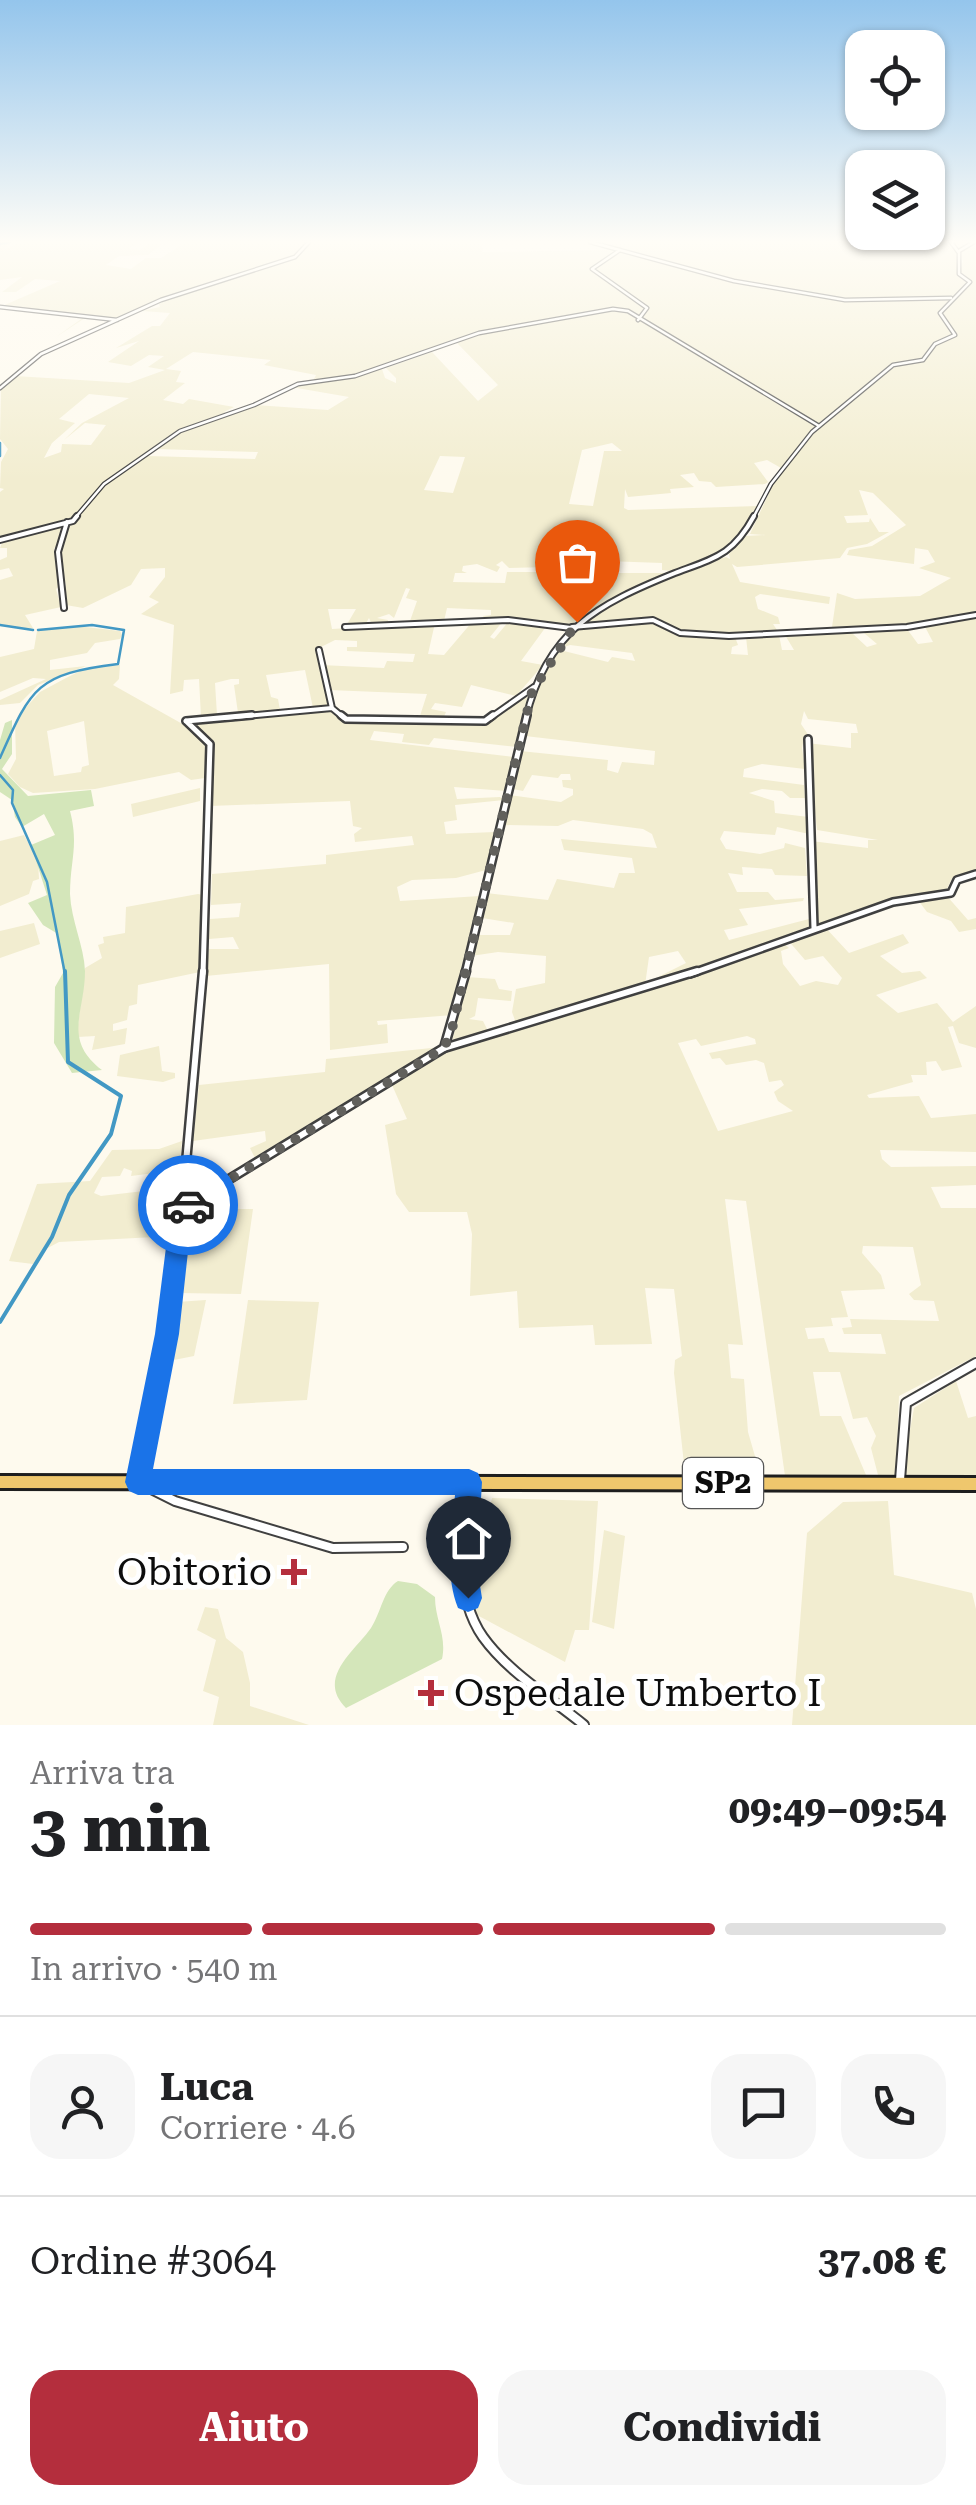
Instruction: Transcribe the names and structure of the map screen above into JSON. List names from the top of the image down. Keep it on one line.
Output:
{"streets":{"main road":["SP2"]},"places":{"health":["Obitorio","Ospedale Umberto I"]},"page":{"heading":["3 min","Arriva tra","09:49–09:54"],"panel":["Luca","Corriere · 4.6","Ordine #3064","37.08 €"],"bar":"In arrivo · 540 m","buttons":["Aiuto","Condividi"]}}
